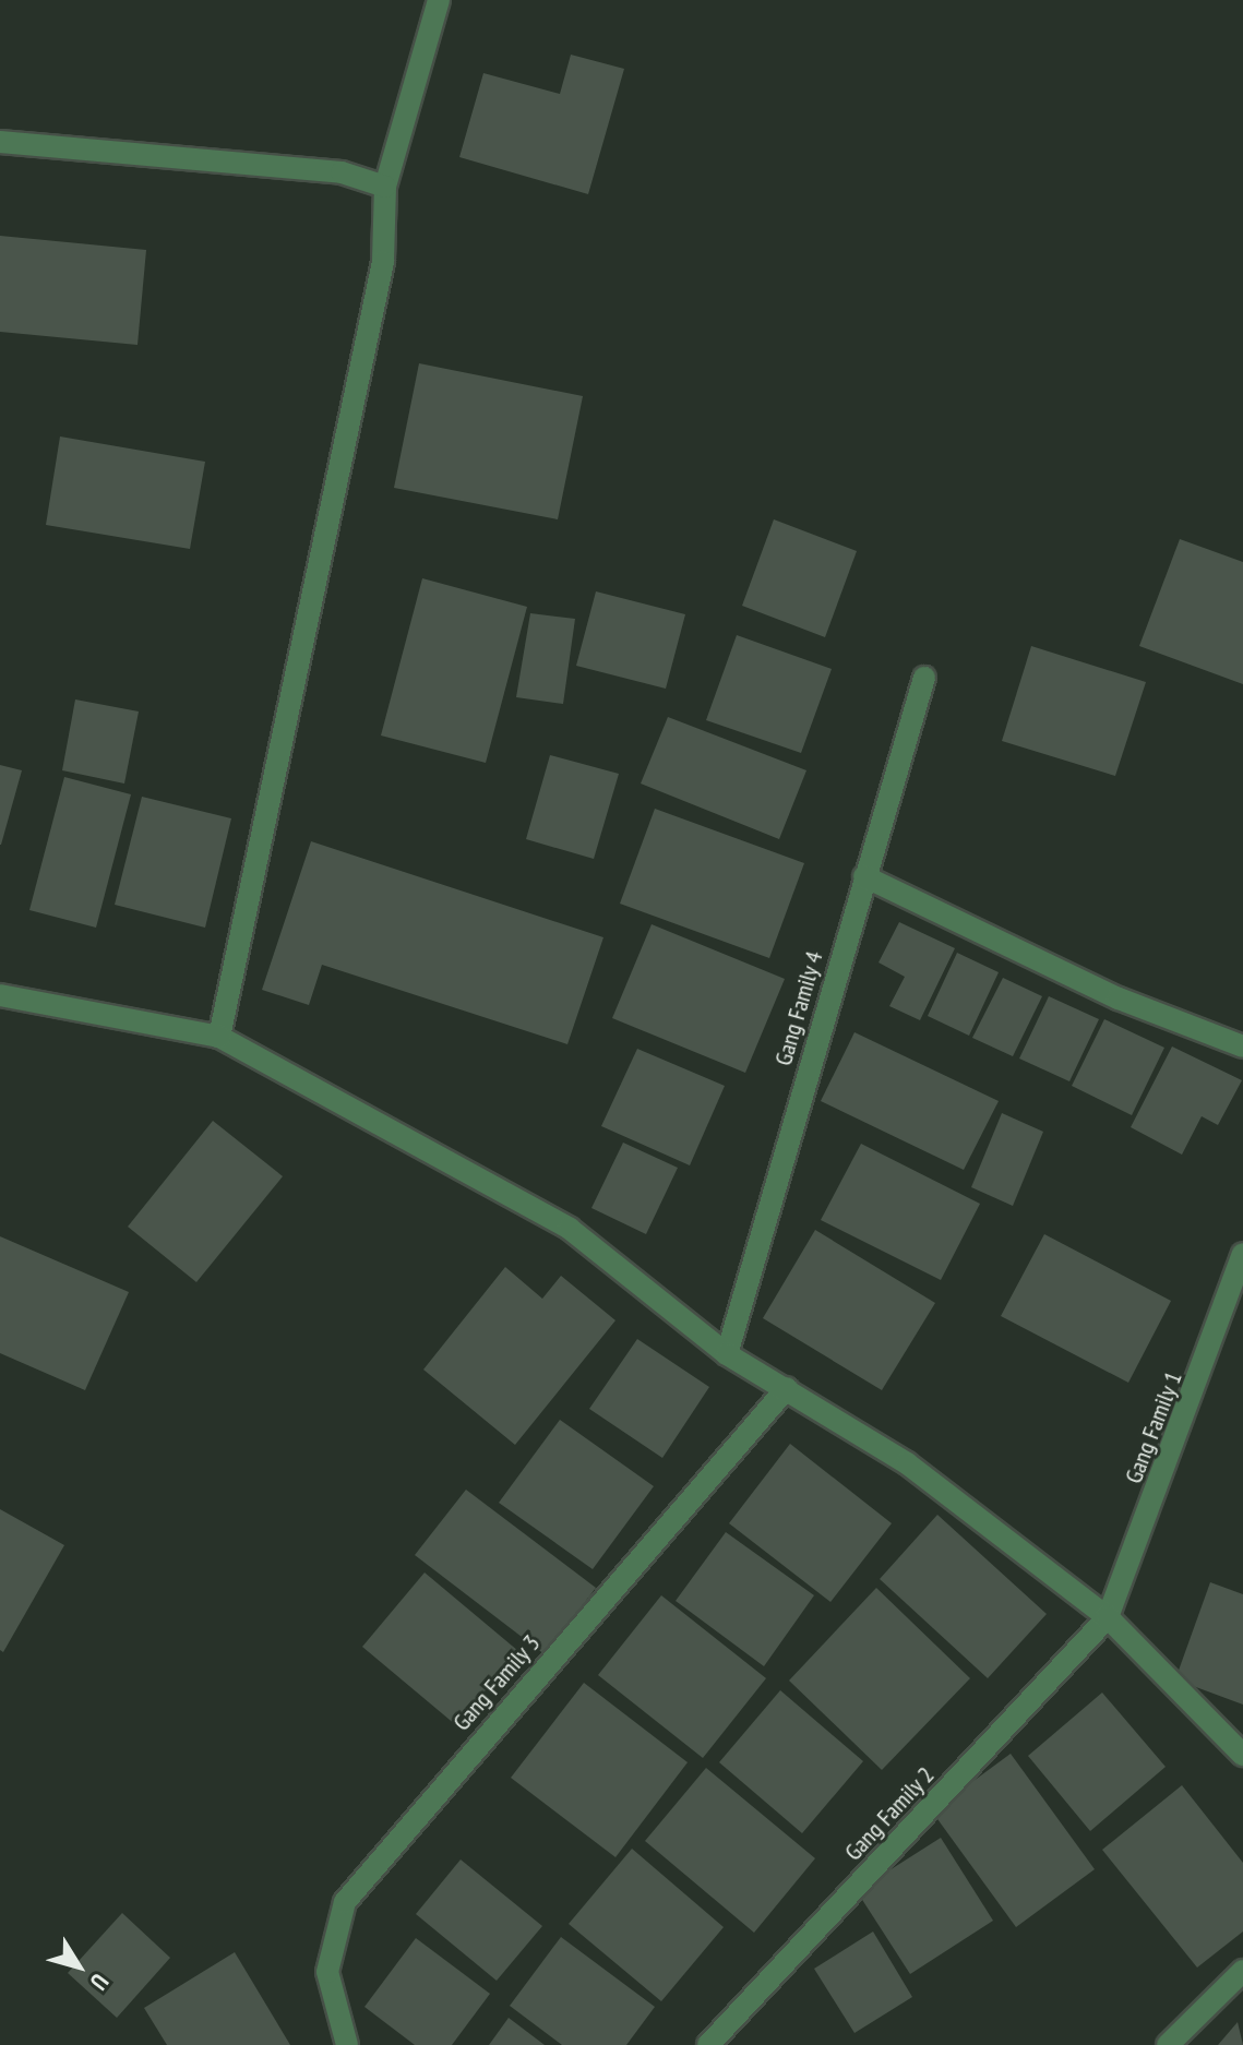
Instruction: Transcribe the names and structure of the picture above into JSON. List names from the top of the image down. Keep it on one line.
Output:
{"streets":{"street":["Gang Family 4","Gang Family 1","Gang Family 3","Gang Family 2"]},"crossings":[["Gang Family 1","Gang Family 2"]],"north":"bottom right"}
